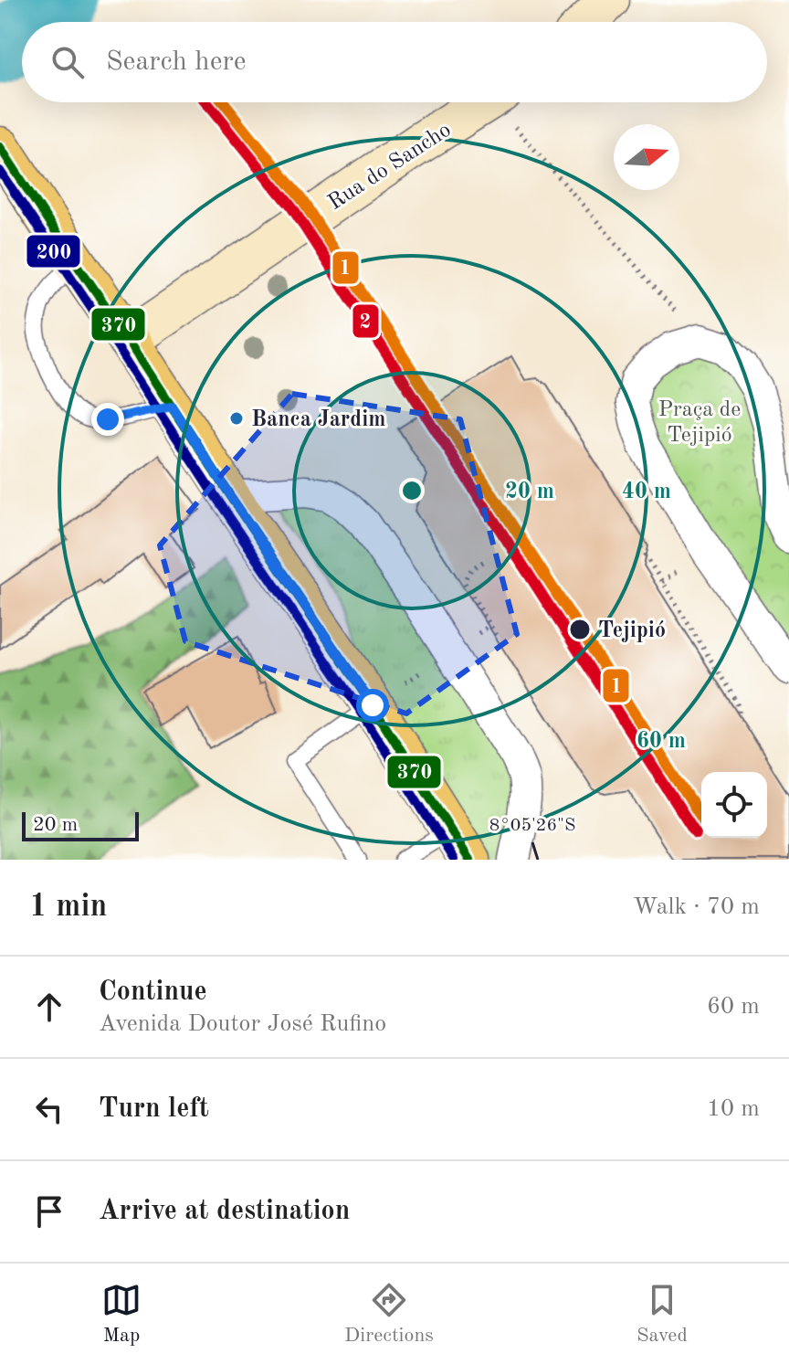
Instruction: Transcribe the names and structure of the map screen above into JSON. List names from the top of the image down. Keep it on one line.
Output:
{"streets":{"street":["Rua do Sancho"]},"parks":["Praça de Tejipió"],"places":["Banca Jardim","Tejipió"],"lines":["metro line 1","transit line 2","transit line 370","transit line 200"],"scale_bar":"20 m","north":"right","page":{"search":"Search here","scale":"20 m","heading":["1 min","Walk · 70 m"],"list":[["Continue","Avenida Doutor José Rufino","60 m"],["Turn left","10 m"],"Arrive at destination"],"nav":["Map","Directions","Saved"]},"coordinates":["8°05'26\"S"],"rings":["20 m","40 m","60 m"]}
